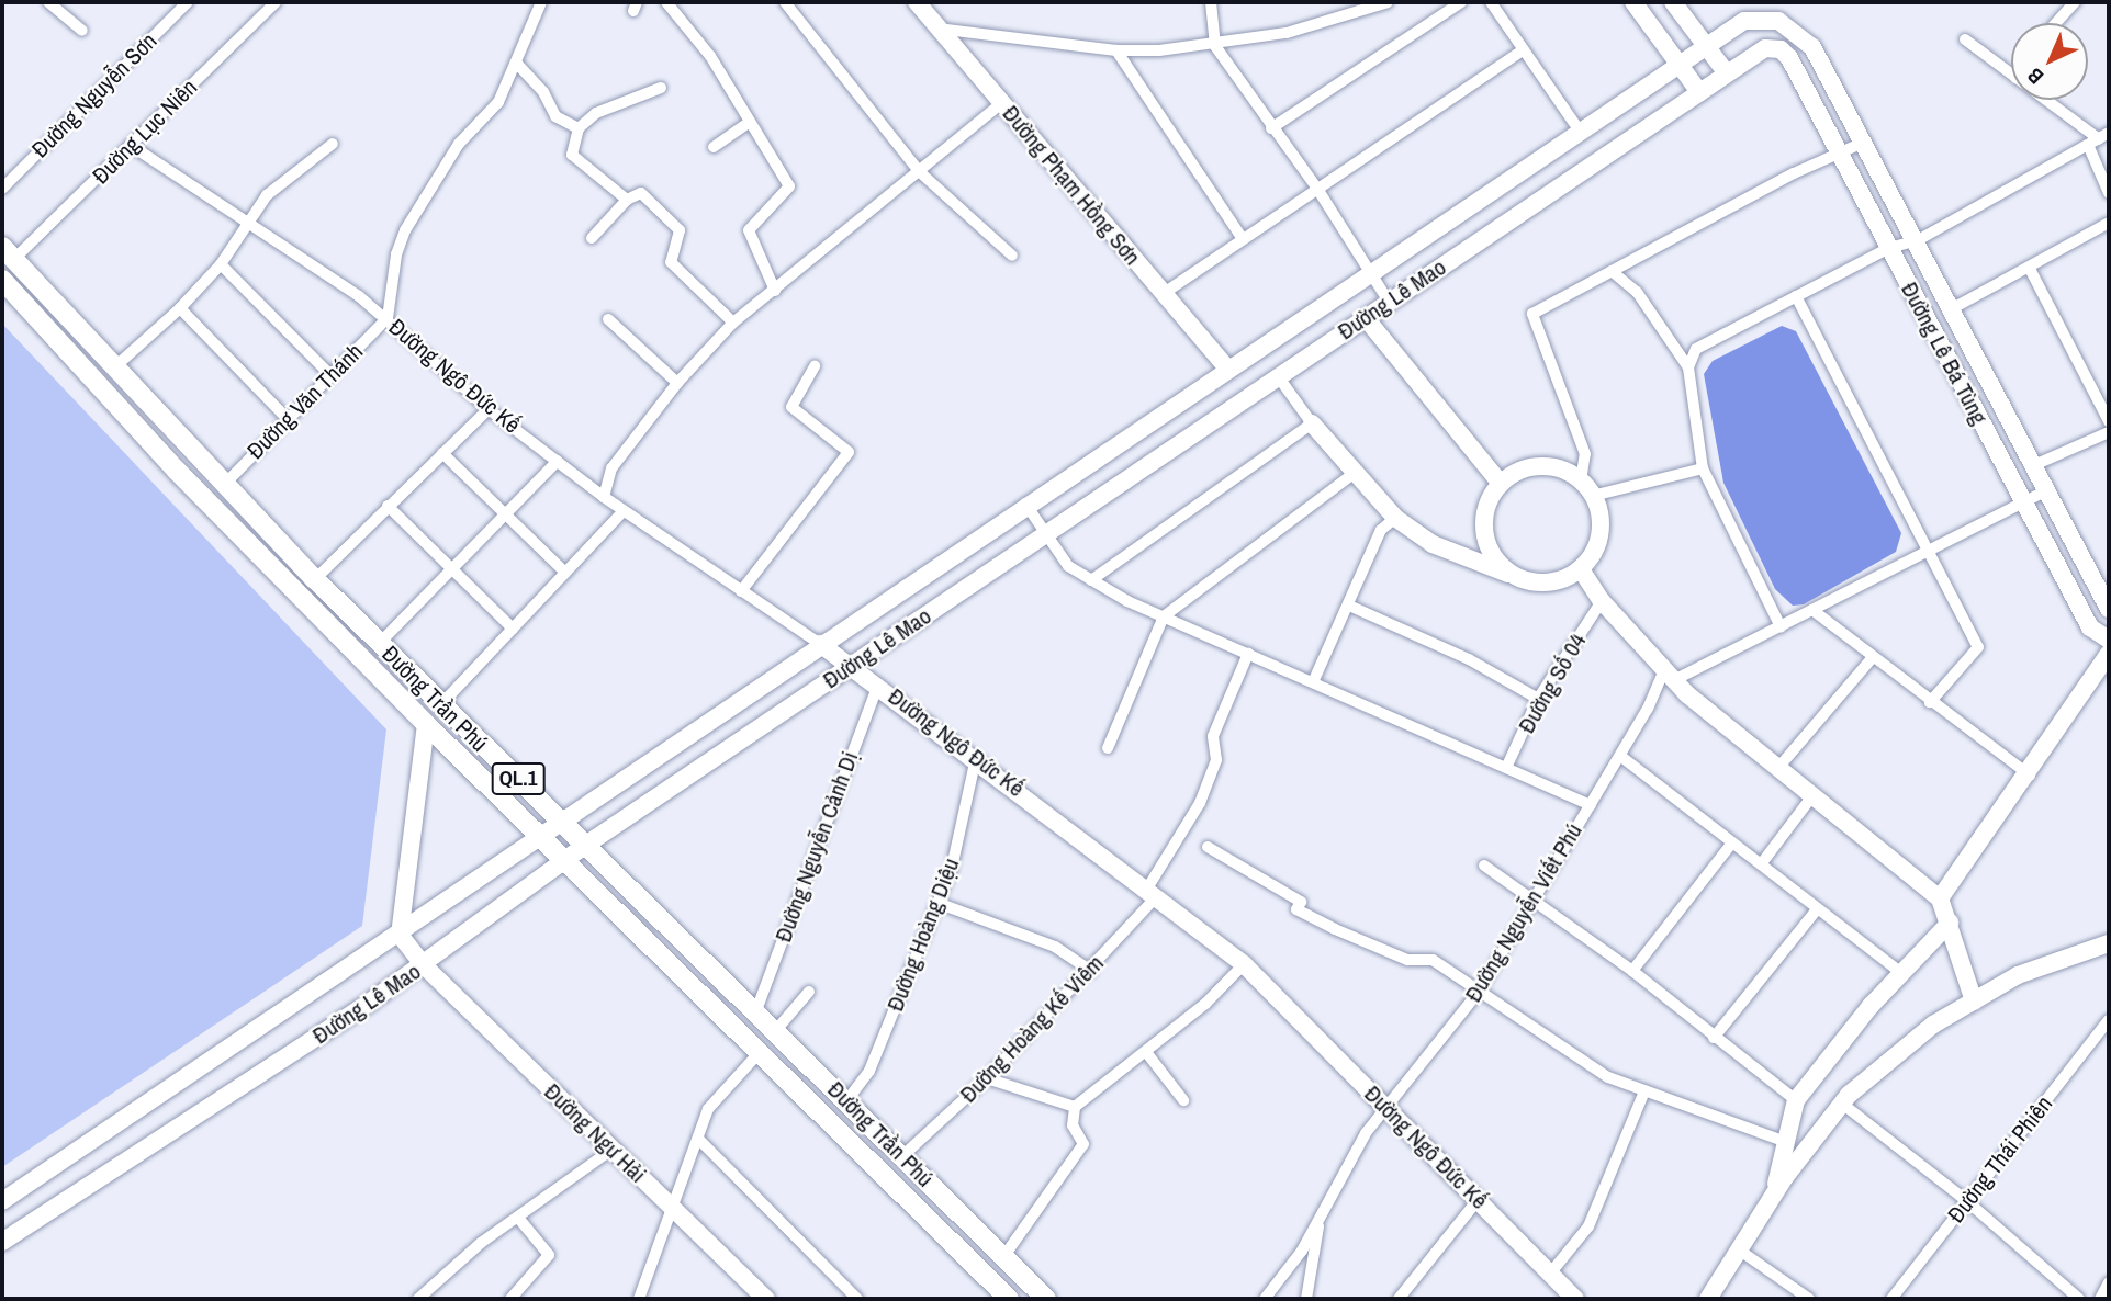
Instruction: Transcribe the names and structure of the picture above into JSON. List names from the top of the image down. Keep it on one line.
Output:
{"streets":{"main road":["Đường Trần Phú","QL.1"],"street":["Đường Nguyễn Sơn","Đường Lục Niên","Đường Phạm Hồng Sơn","Đường Lê Mao","Đường Lê Bá Tùng","Đường Ngô Đức Kế","Đường Văn Thánh","Đường Số 04","Đường Nguyễn Cảnh Dị","Đường Nguyễn Viết Phú","Đường Hoàng Diệu","Đường Hoàng Kế Viêm","Đường Ngư Hải","Đường Thái Phiên"]},"crossings":[["Đường Lục Niên","Đường Ngô Đức Kế"],["Đường Lục Niên","Đường Trần Phú"],["Đường Phạm Hồng Sơn","Đường Lê Mao"],["Đường Lê Mao","Đường Lê Bá Tùng"],["Đường Lê Mao","Đường Ngô Đức Kế"],["Đường Lê Mao","Đường Trần Phú"],["Đường Lê Mao","Đường Ngư Hải"],["Đường Ngô Đức Kế","Đường Văn Thánh"],["Đường Ngô Đức Kế","Đường Nguyễn Cảnh Dị"],["Đường Ngô Đức Kế","Đường Nguyễn Viết Phú"],["Đường Ngô Đức Kế","Đường Hoàng Diệu"],["Đường Ngô Đức Kế","Đường Hoàng Kế Viêm"],["Đường Văn Thánh","Đường Trần Phú"],["Đường Trần Phú","Đường Nguyễn Cảnh Dị"],["Đường Trần Phú","Đường Hoàng Diệu"],["Đường Trần Phú","Đường Hoàng Kế Viêm"]],"north":"bottom left"}
